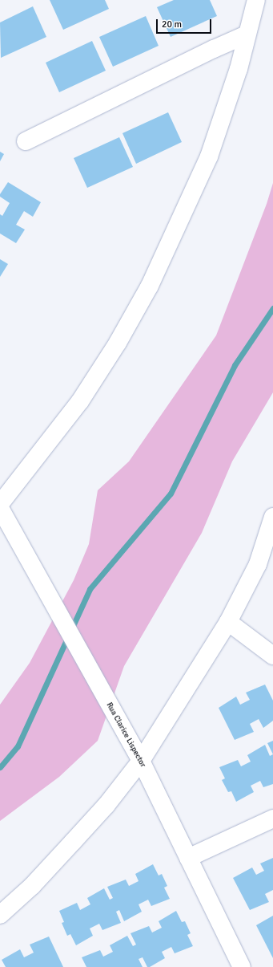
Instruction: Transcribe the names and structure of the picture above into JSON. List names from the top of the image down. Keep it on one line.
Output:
{"streets":{"street":["Rua Clarice Lispector"]},"scale_bar":"20 m"}
